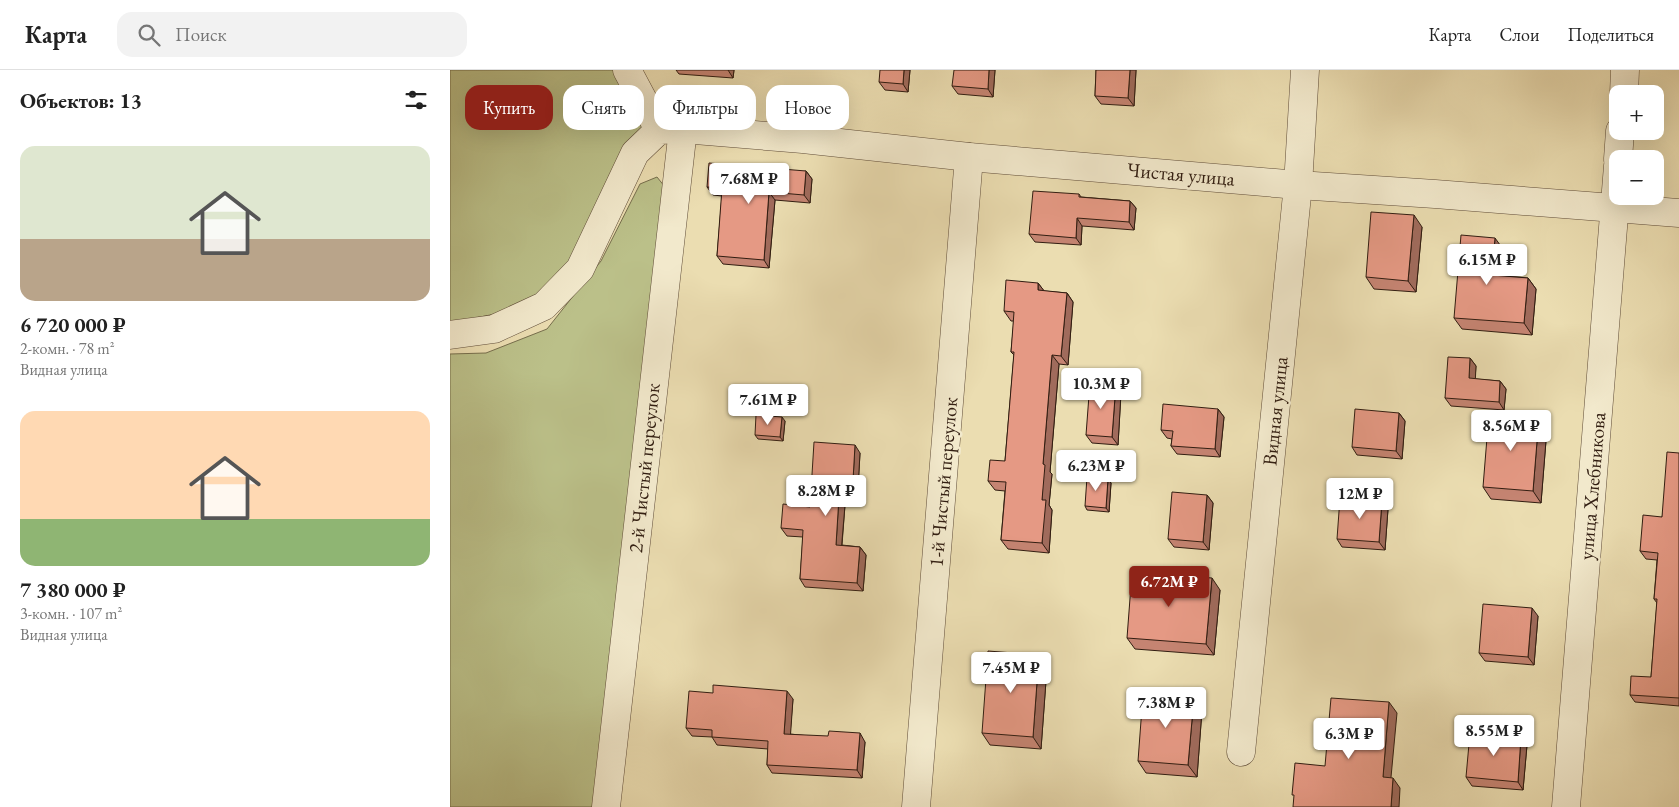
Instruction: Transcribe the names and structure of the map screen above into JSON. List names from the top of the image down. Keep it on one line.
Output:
{"streets":{"street":["Чистая улица","Видная улица","2-й Чистый переулок","1-й Чистый переулок","улица Хлебникова"]},"crossings":[["Чистая улица","Видная улица"],["Чистая улица","2-й Чистый переулок"],["Чистая улица","1-й Чистый переулок"],["Чистая улица","улица Хлебникова"]],"page":{"header":"Карта","search":"Поиск","nav":["Карта","Слои","Поделиться"],"heading":"Объектов: 13","map_buttons":["+","−"],"chip":["Купить","Снять","Фильтры","Новое"],"list":[{"name":"6 720 000 ₽","note":"2-комн. · 78 m² · Видная улица"},{"name":"7 380 000 ₽","note":"3-комн. · 107 m² · Видная улица"}],"price":["7.68M ₽","6.15M ₽","10.3M ₽","7.61M ₽","8.56M ₽","6.23M ₽","8.28M ₽","12M ₽","6.72M ₽","7.45M ₽","7.38M ₽","8.55M ₽","6.3M ₽"]}}
